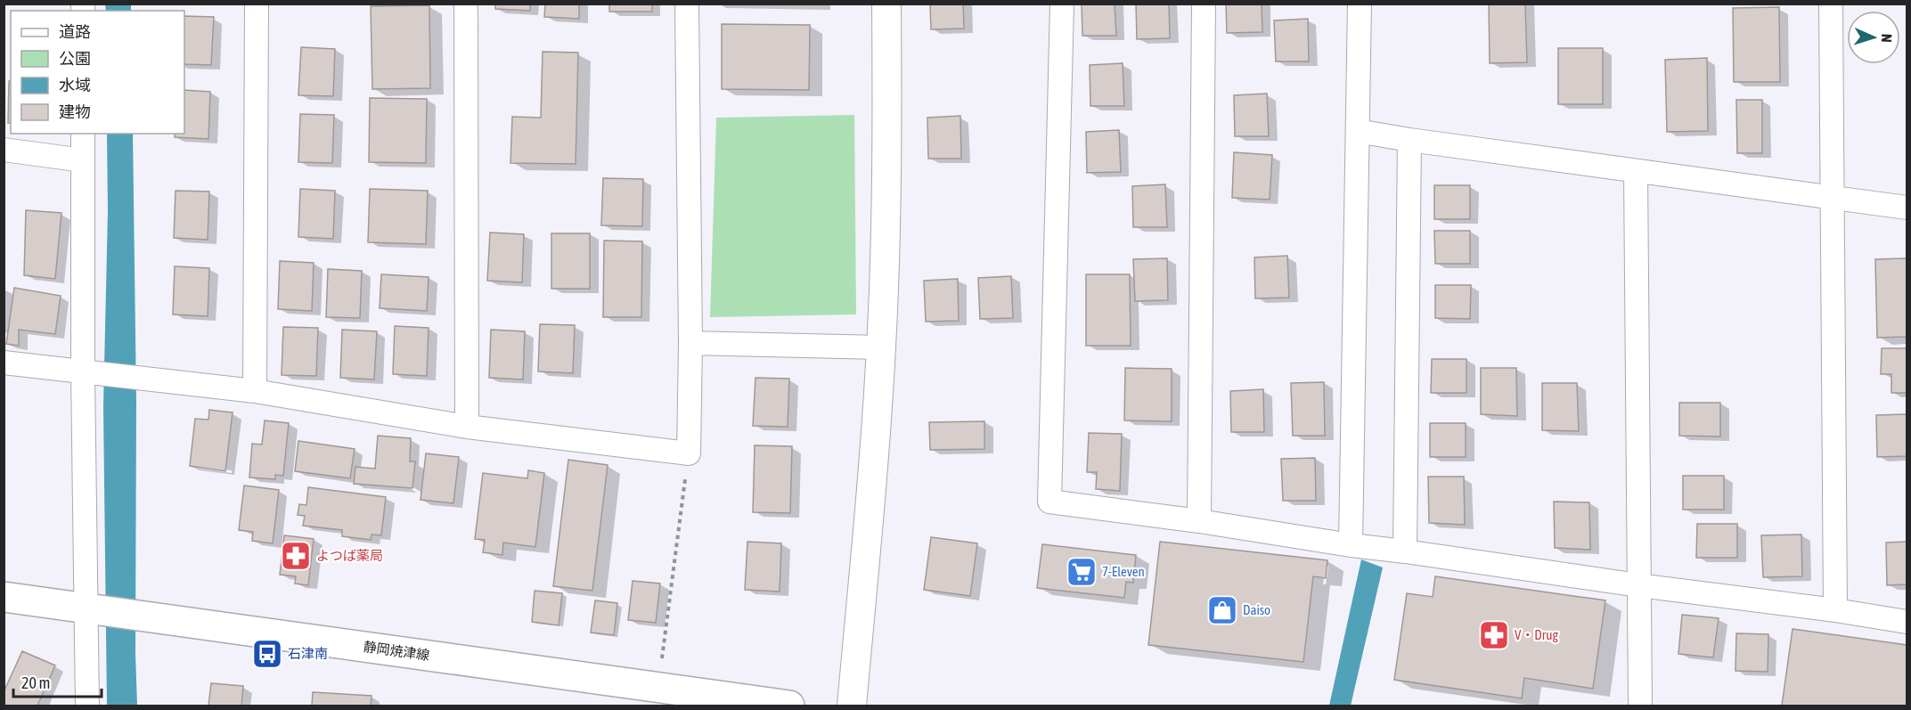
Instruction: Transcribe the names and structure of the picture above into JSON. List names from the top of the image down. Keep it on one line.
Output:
{"streets":{"main road":["静岡焼津線"]},"places":{"pharmacy":["よつば薬局","V・Drug"],"supermarket":["7-Eleven"],"shop":["Daiso"],"bus stop":["石津南"]},"legend":["道路","公園","水域","建物"],"scale_bar":"20 m","north":"right"}
